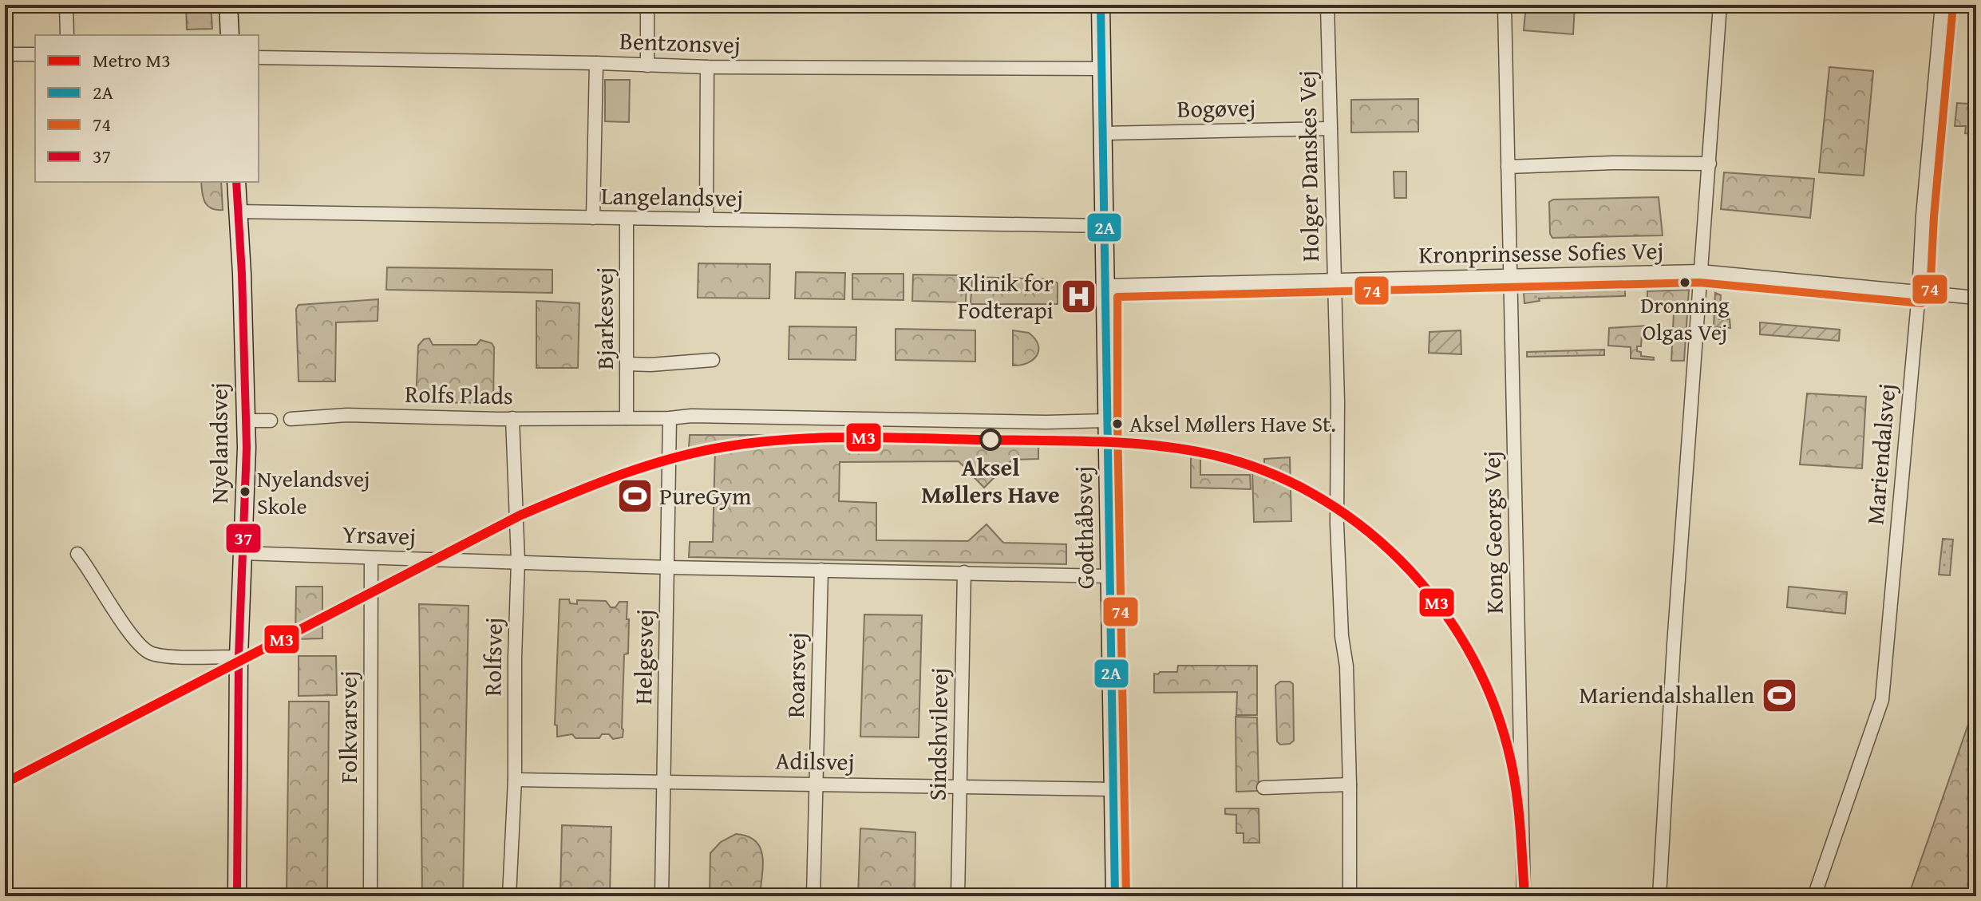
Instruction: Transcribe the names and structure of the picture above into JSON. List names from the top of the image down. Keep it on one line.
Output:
{"streets":{"street":["Bentzonsvej","Bogøvej","Holger Danskes Vej","Langelandsvej","Kronprinsesse Sofies Vej","Bjarkesvej","Rolfs Plads","Nyelandsvej","Mariendalsvej","Godthåbsvej","Kong Georgs Vej","Yrsavej","Rolfsvej","Helgesvej","Roarsvej","Folkvarsvej","Sindshvilevej","Adilsvej"]},"crossings":[["Bentzonsvej","Godthåbsvej"],["Bogøvej","Holger Danskes Vej"],["Bogøvej","Godthåbsvej"],["Holger Danskes Vej","Kronprinsesse Sofies Vej"],["Langelandsvej","Bjarkesvej"],["Langelandsvej","Nyelandsvej"],["Langelandsvej","Godthåbsvej"],["Kronprinsesse Sofies Vej","Mariendalsvej"],["Kronprinsesse Sofies Vej","Godthåbsvej"],["Kronprinsesse Sofies Vej","Kong Georgs Vej"],["Bjarkesvej","Rolfs Plads"],["Rolfs Plads","Rolfsvej"],["Nyelandsvej","Yrsavej"],["Godthåbsvej","Adilsvej"],["Yrsavej","Rolfsvej"],["Yrsavej","Helgesvej"],["Yrsavej","Folkvarsvej"],["Rolfsvej","Adilsvej"],["Helgesvej","Adilsvej"],["Roarsvej","Adilsvej"],["Sindshvilevej","Adilsvej"]],"places":{"other":["Dronning Olgas Vej","Aksel Møllers Have St.","Aksel Møllers Have","Nyelandsvej Skole"],"hospital":["Klinik for Fodterapi"],"sports":["PureGym","Mariendalshallen"]},"lines":["transit line 2A","transit line 74","transit line 37","metro line M3"],"legend":["Metro M3","2A","74","37"]}
